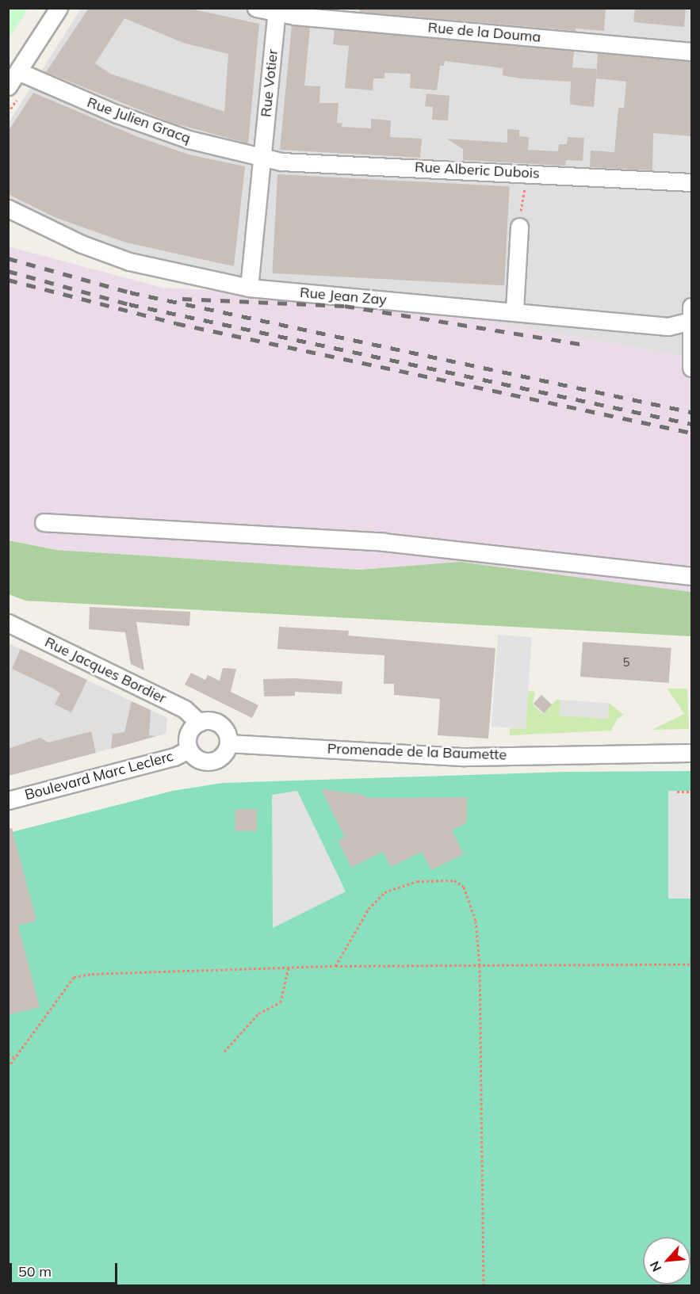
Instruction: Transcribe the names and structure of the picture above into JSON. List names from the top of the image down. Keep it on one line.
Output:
{"streets":{"street":["Rue de la Douma","Rue Votier","Rue Julien Gracq","Rue Alberic Dubois","Rue Jean Zay","Rue Jacques Bordier","Promenade de la Baumette","Boulevard Marc Leclerc"]},"crossings":[["Rue de la Douma","Rue Votier"],["Rue Votier","Rue Julien Gracq"],["Rue Votier","Rue Alberic Dubois"],["Rue Votier","Rue Jean Zay"],["Rue Julien Gracq","Rue Alberic Dubois"],["Rue Jacques Bordier","Promenade de la Baumette"],["Rue Jacques Bordier","Boulevard Marc Leclerc"],["Promenade de la Baumette","Boulevard Marc Leclerc"]],"house_numbers":["5"],"scale_bar":"50 m","north":"bottom left"}
